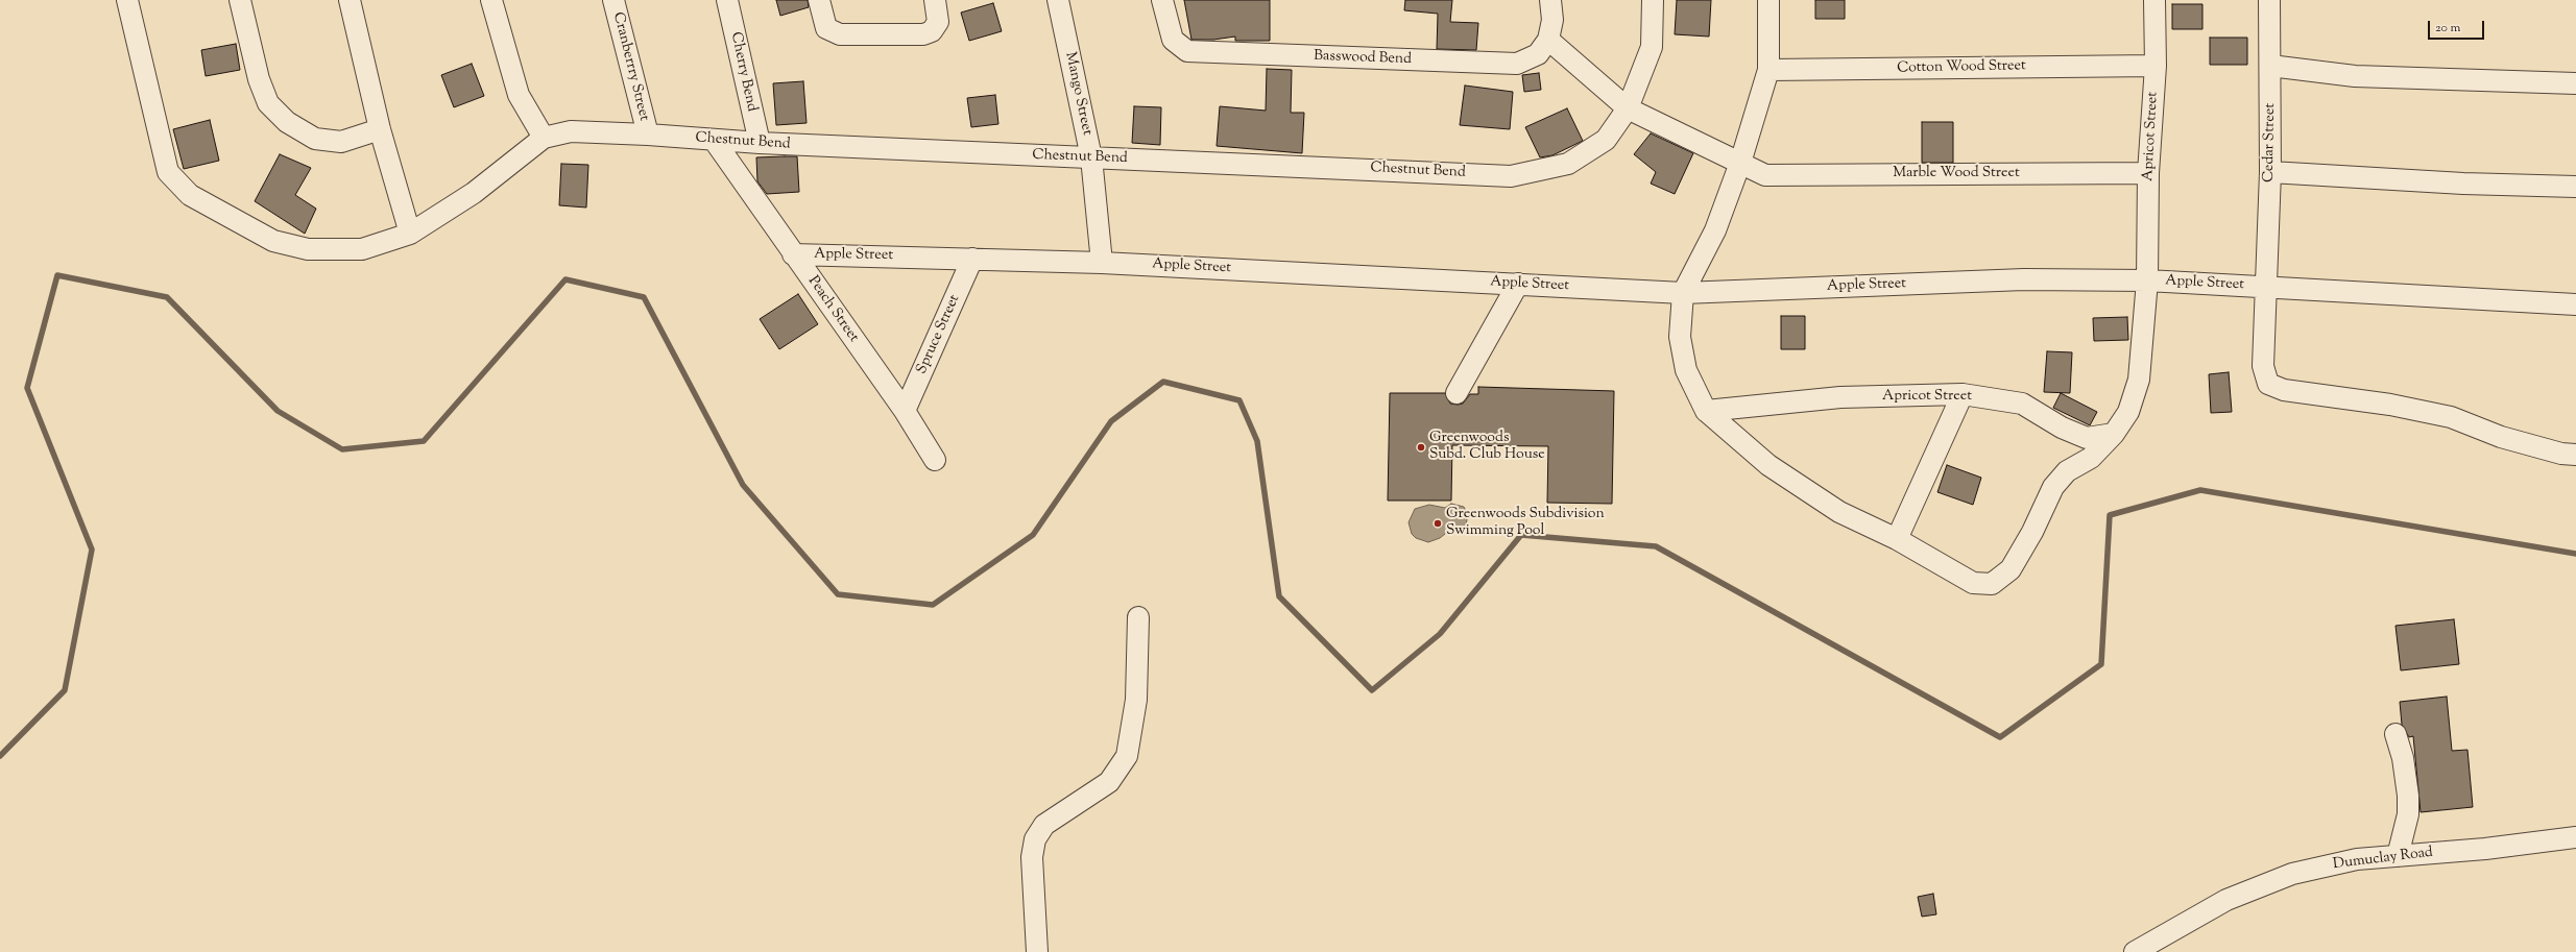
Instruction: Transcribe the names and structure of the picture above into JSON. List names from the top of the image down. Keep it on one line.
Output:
{"streets":{"street":["Basswood Bend","Cranberrry Street","Cotton Wood Street","Cherry Bend","Mango Street","Apricot Street","Chestnut Bend","Cedar Street","Marble Wood Street","Apple Street","Peach Street","Spruce Street","Dumuclay Road"]},"crossings":[["Cranberrry Street","Chestnut Bend"],["Cotton Wood Street","Apricot Street"],["Cherry Bend","Chestnut Bend"],["Mango Street","Chestnut Bend"],["Mango Street","Apple Street"],["Apricot Street","Marble Wood Street"],["Apricot Street","Apple Street"],["Chestnut Bend","Peach Street"],["Cedar Street","Apple Street"],["Apple Street","Peach Street"],["Apple Street","Spruce Street"],["Peach Street","Spruce Street"]],"places":["Greenwoods Subd. Club House","Greenwoods Subdivision Swimming Pool"],"scale_bar":"20 m"}
